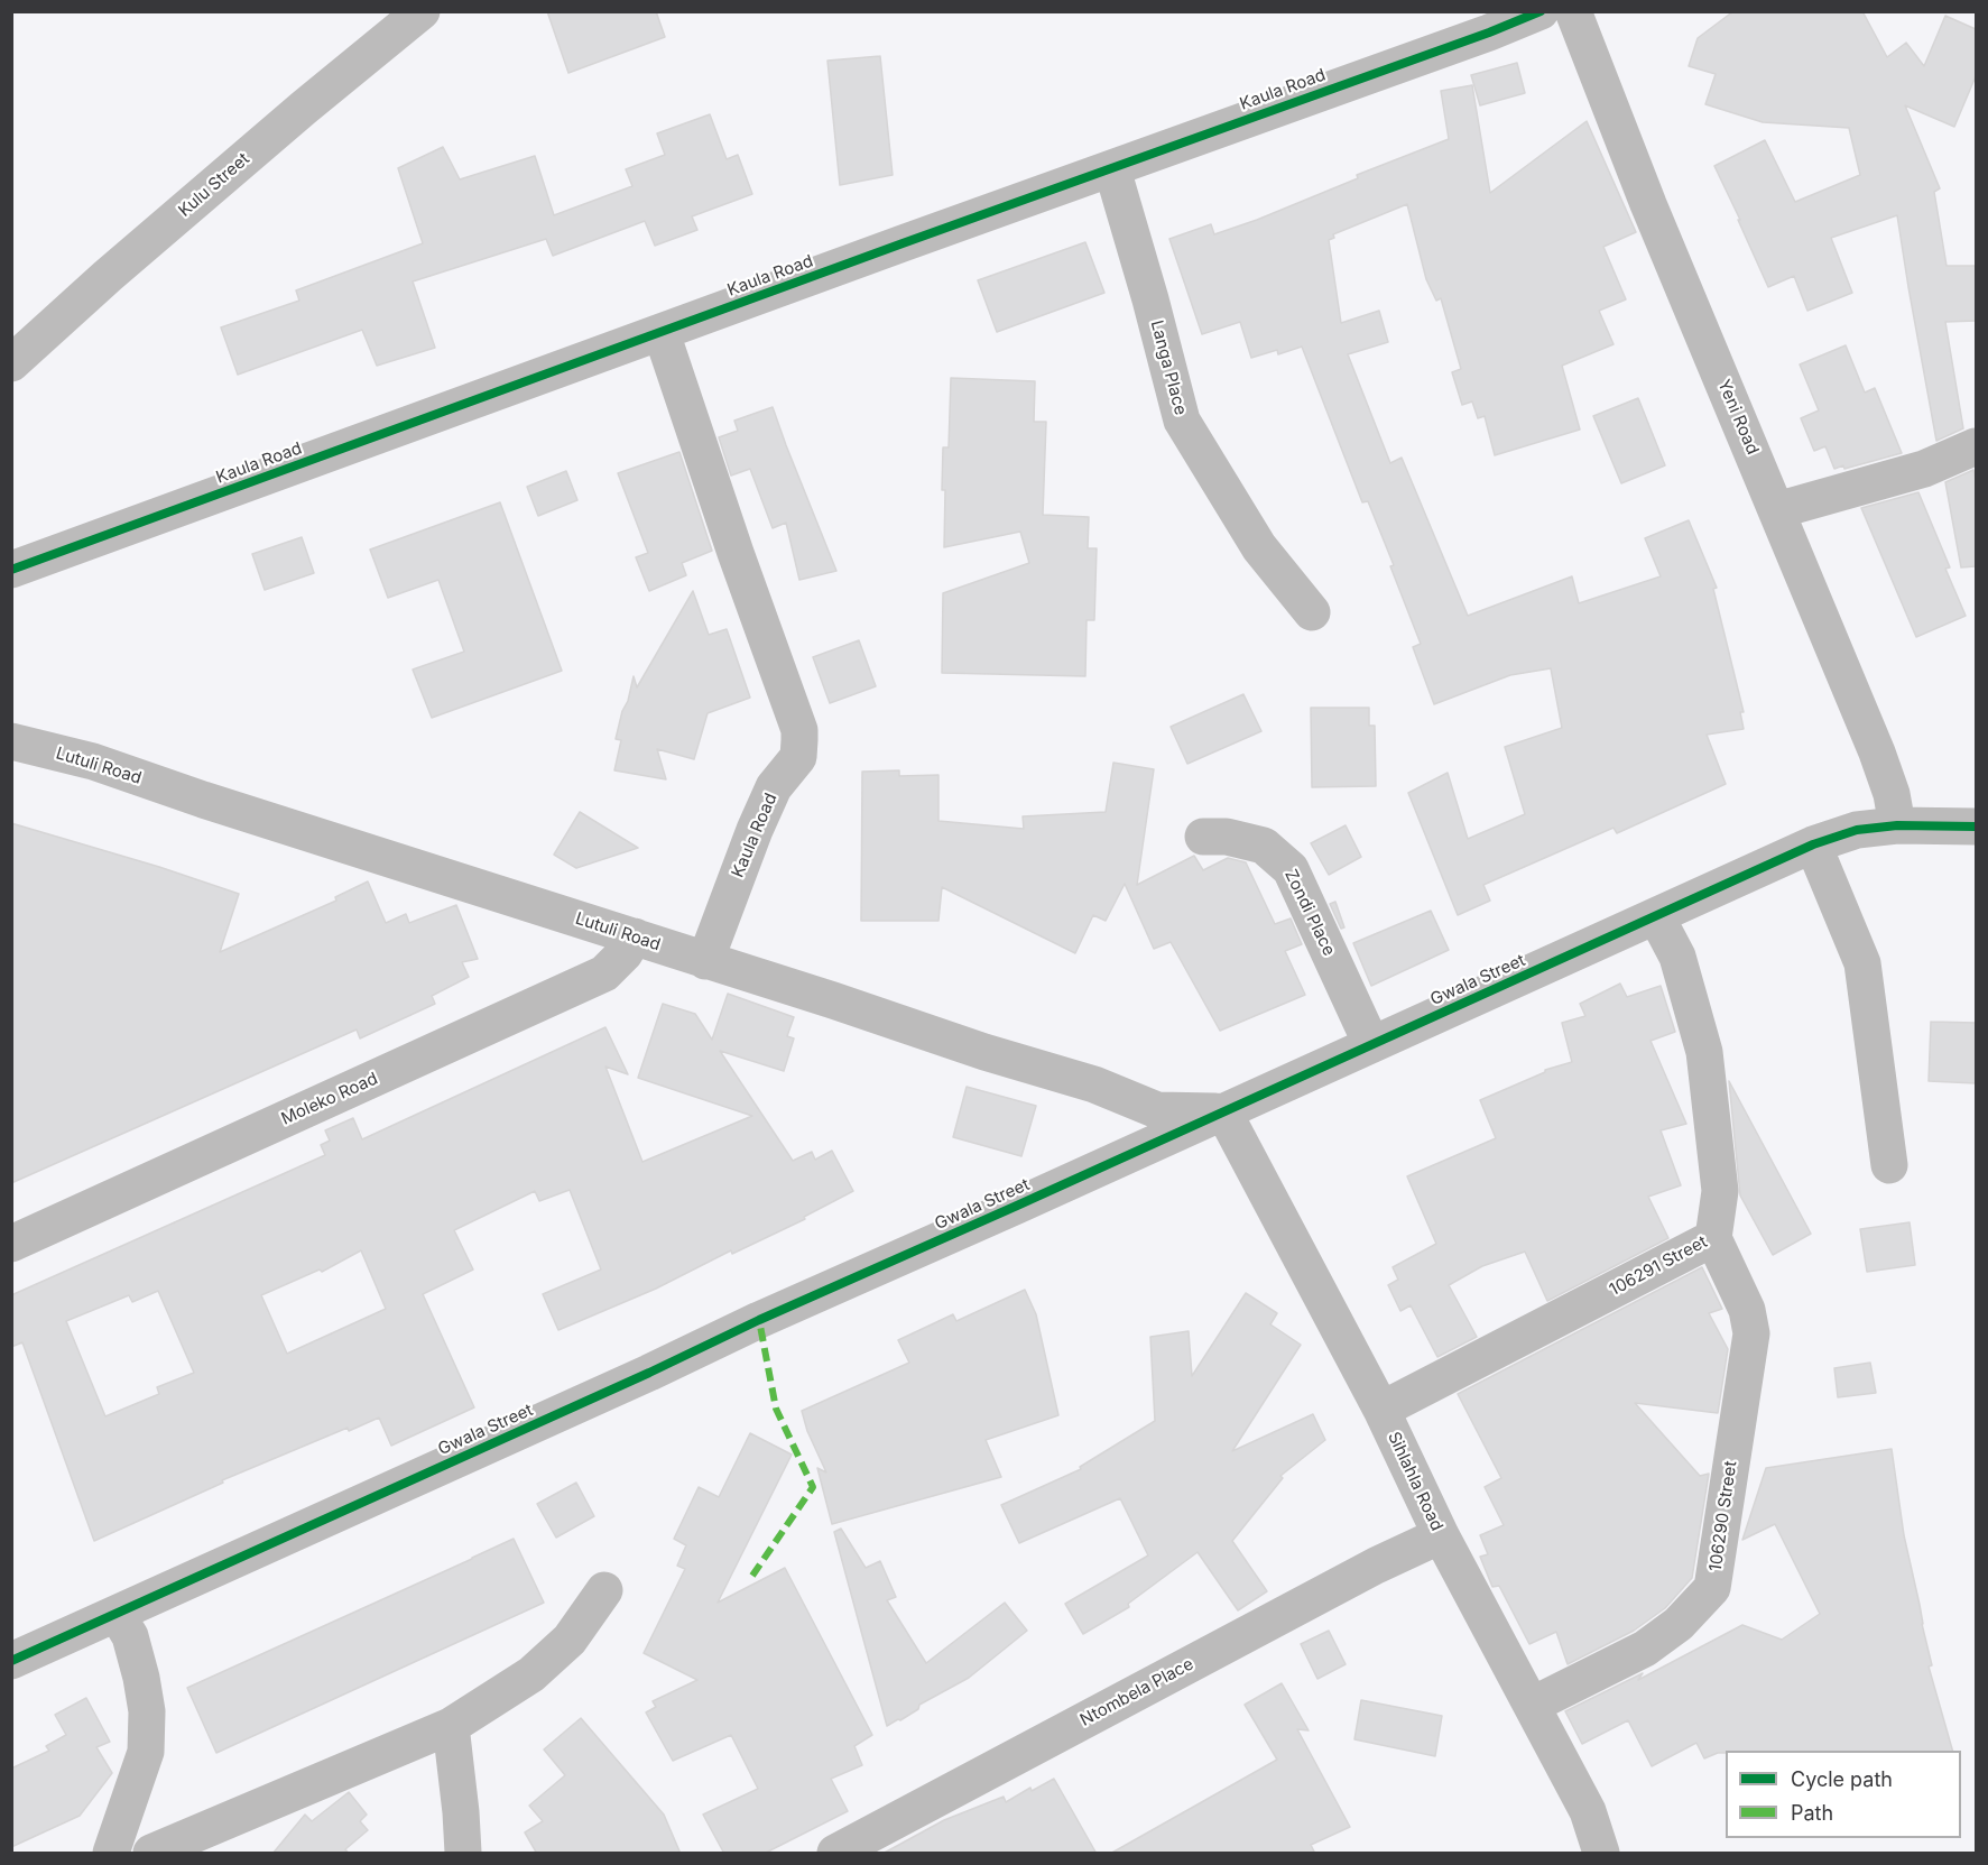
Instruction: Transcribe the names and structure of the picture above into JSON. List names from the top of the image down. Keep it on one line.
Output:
{"streets":{"street":["Kaula Road","Kulu Street","Langa Place","Yeni Road","Lutuli Road","Zondi Place","Gwala Street","Moleko Road","106291 Street","Sihlahla Road","106290 Street","Ntombela Place"]},"crossings":[["Kaula Road","Langa Place"],["Kaula Road","Lutuli Road"],["Yeni Road","Gwala Street"],["Lutuli Road","Gwala Street"],["Lutuli Road","Moleko Road"],["Lutuli Road","Sihlahla Road"],["Zondi Place","Gwala Street"],["Gwala Street","106291 Street"],["Gwala Street","Sihlahla Road"],["106291 Street","Sihlahla Road"],["106291 Street","106290 Street"],["Sihlahla Road","106290 Street"],["Sihlahla Road","Ntombela Place"]],"legend":["Cycle path","Path"]}
